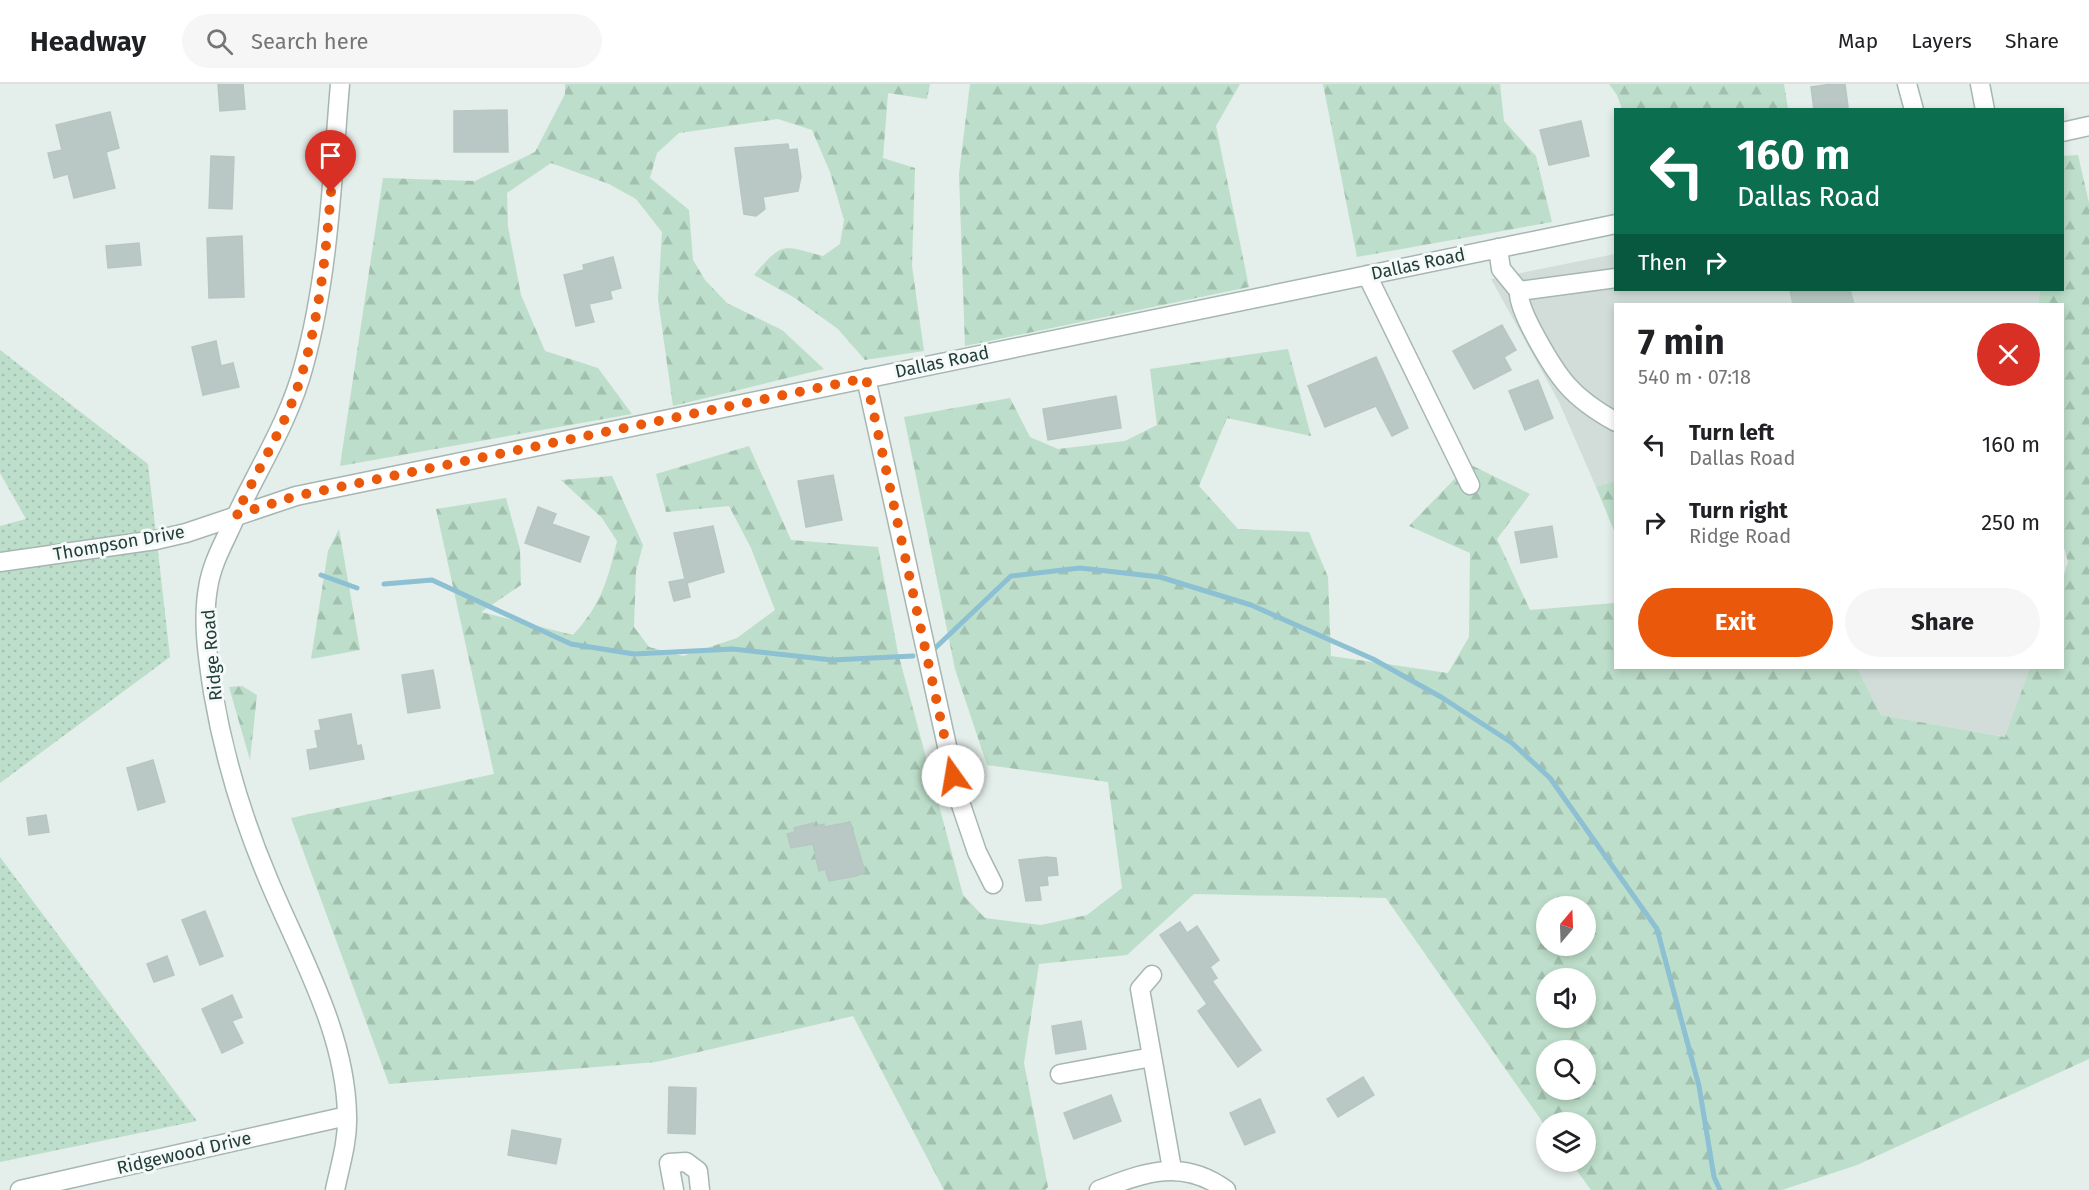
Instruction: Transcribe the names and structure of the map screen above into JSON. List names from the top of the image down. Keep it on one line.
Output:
{"streets":{"street":["Dallas Road","Thompson Drive","Ridge Road","Ridgewood Drive"]},"crossings":[["Dallas Road","Thompson Drive"],["Dallas Road","Ridge Road"],["Thompson Drive","Ridge Road"],["Ridge Road","Ridgewood Drive"]],"north":"top","page":{"header":"Headway","search":"Search here","nav":["Map","Layers","Share"],"turn":["160 m","Dallas Road"],"then":"Then","heading":["7 min","540 m · 07:18"],"list":[{"name":"Turn left","note":"Dallas Road","value":"160 m"},{"name":"Turn right","note":"Ridge Road","value":"250 m"}],"buttons":["Exit","Share"]}}
